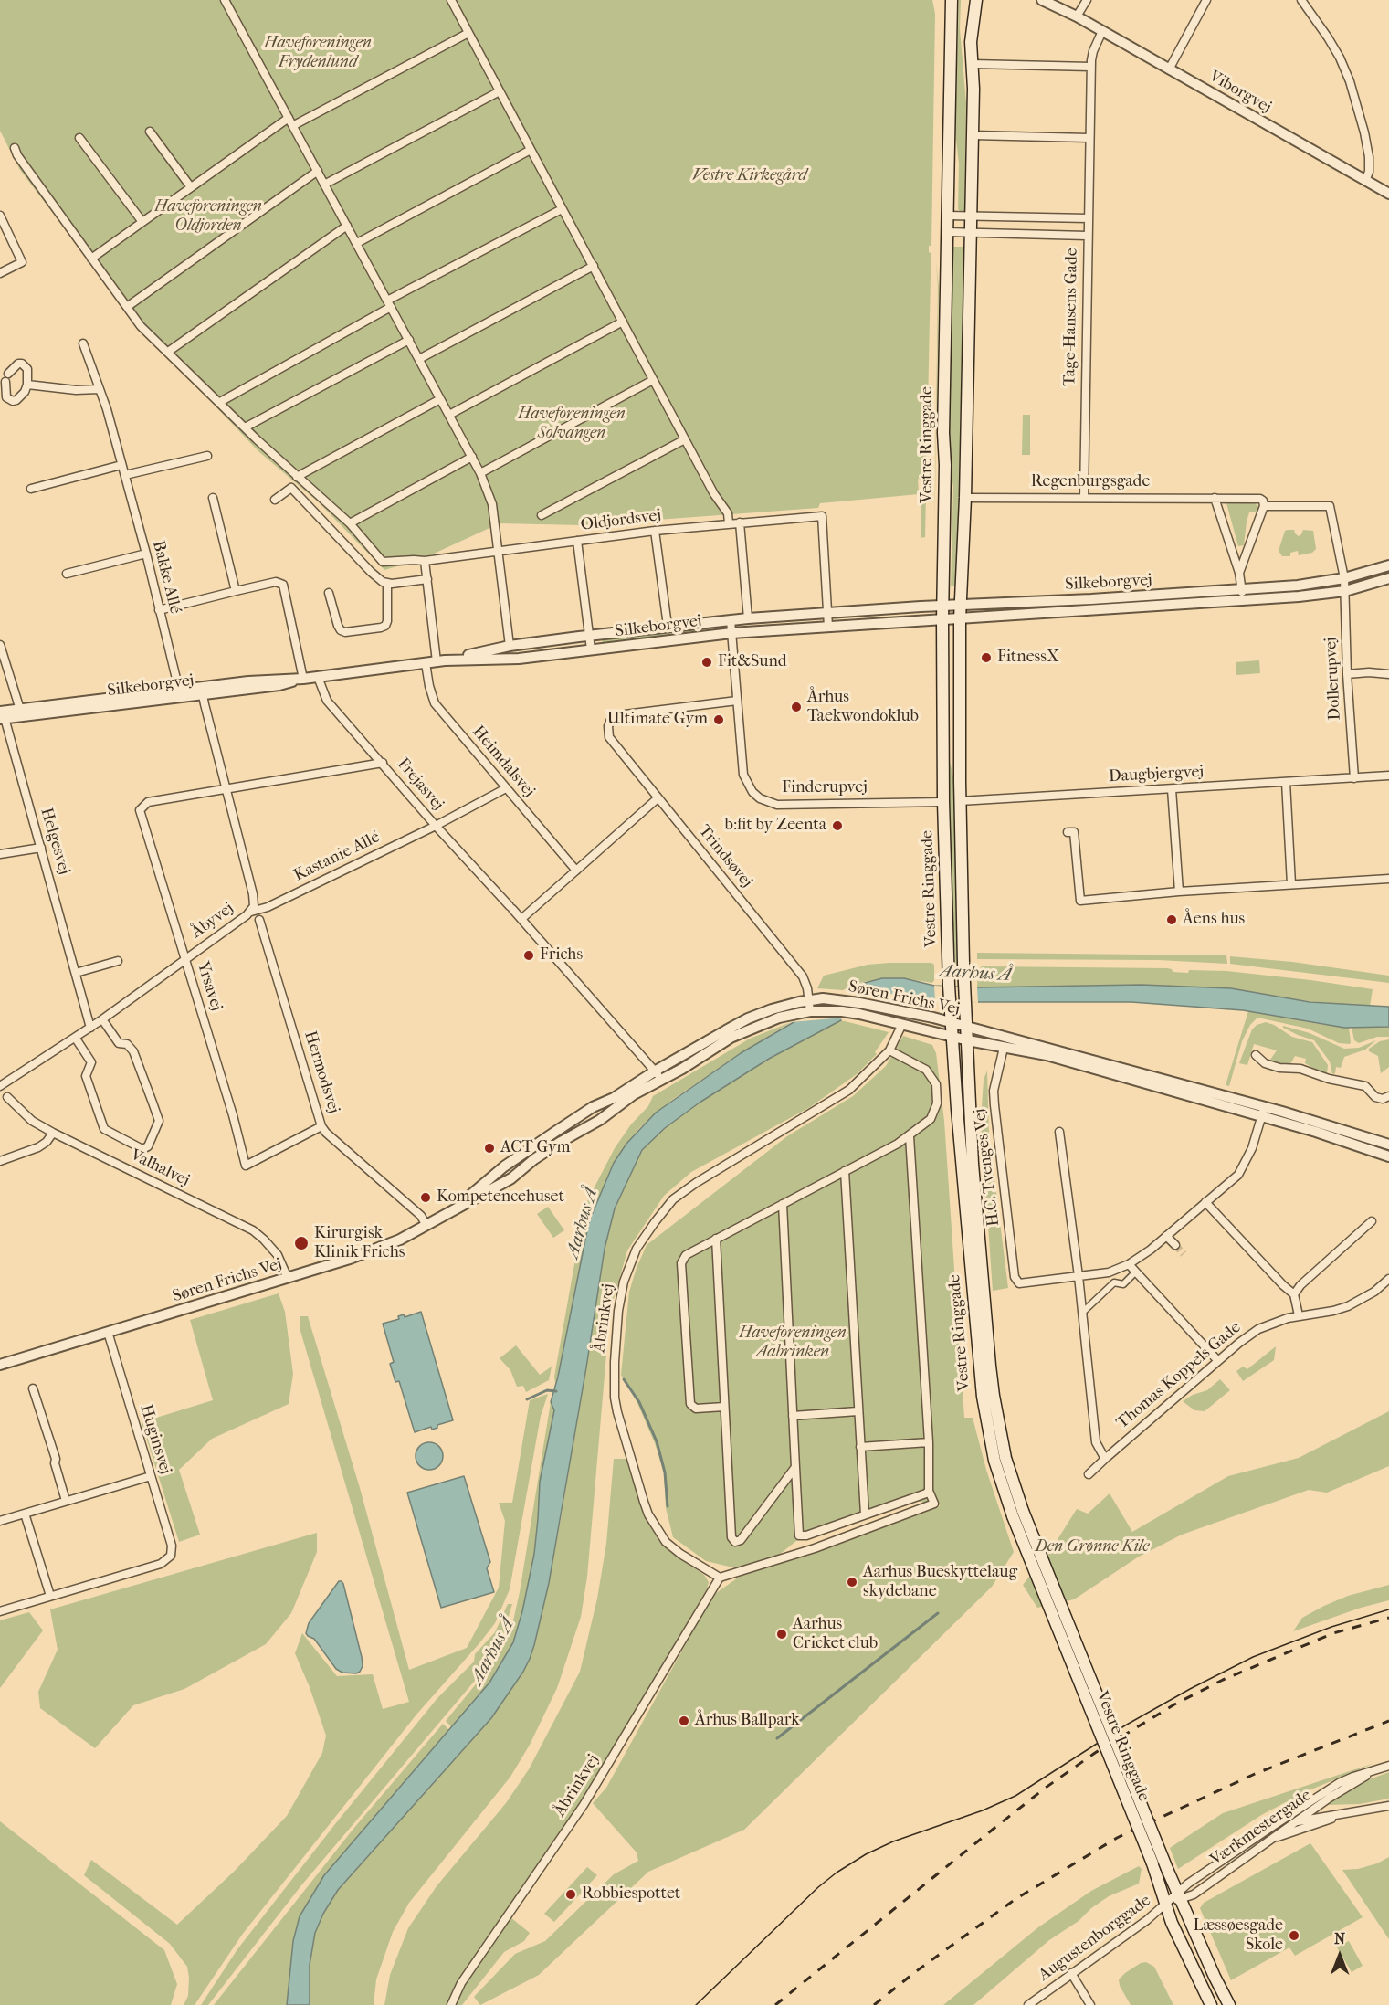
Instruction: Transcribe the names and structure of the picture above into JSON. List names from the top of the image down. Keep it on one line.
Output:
{"streets":{"main road":["Vestre Ringgade"],"street":["Viborgvej","Tage-Hansens Gade","Regenburgsgade","Oldjordsvej","Bakke Allé","Silkeborgvej","Dollerupvej","Heimdalsvej","Daugbjergvej","Frejasvej","Finderupvej","Helgesvej","Kastanie Allé","Trindsøvej","Åbyvej","Yrsavej","Søren Frichs Vej","Hermodsvej","H.C. Tvenges Vej","Valhalvej","Åbrinkvej","Thomas Koppels Gade","Huginsvej","Værkmestergade","Augustenborggade"]},"crossings":[["Viborgvej","Tage-Hansens Gade"],["Tage-Hansens Gade","Regenburgsgade"],["Vestre Ringgade","Regenburgsgade"],["Vestre Ringgade","Silkeborgvej"],["Vestre Ringgade","Daugbjergvej"],["Vestre Ringgade","Finderupvej"],["Vestre Ringgade","Søren Frichs Vej"],["Vestre Ringgade","Værkmestergade"],["Vestre Ringgade","Augustenborggade"],["Regenburgsgade","Dollerupvej"],["Oldjordsvej","Silkeborgvej"],["Bakke Allé","Silkeborgvej"],["Silkeborgvej","Dollerupvej"],["Silkeborgvej","Heimdalsvej"],["Silkeborgvej","Frejasvej"],["Silkeborgvej","Finderupvej"],["Silkeborgvej","Helgesvej"],["Silkeborgvej","Åbyvej"],["Dollerupvej","Daugbjergvej"],["Heimdalsvej","Kastanie Allé"],["Frejasvej","Kastanie Allé"],["Frejasvej","Søren Frichs Vej"],["Finderupvej","Trindsøvej"],["Helgesvej","Åbyvej"],["Kastanie Allé","Åbyvej"],["Trindsøvej","Søren Frichs Vej"],["Åbyvej","Yrsavej"],["Yrsavej","Hermodsvej"],["Søren Frichs Vej","Hermodsvej"],["Søren Frichs Vej","H.C. Tvenges Vej"],["Søren Frichs Vej","Valhalvej"],["Søren Frichs Vej","Åbrinkvej"],["Søren Frichs Vej","Huginsvej"],["Værkmestergade","Augustenborggade"]],"water":["Aarhus Å"],"parks":["Haveforeningen Frydenlund","Vestre Kirkegård","Haveforeningen Oldjorden","Haveforeningen Solvangen","Haveforeningen Aabrinken","Den Grønne Kile"],"places":["FitnessX","Fit&Sund","Århus Taekwondoklub","Ultimate Gym","b:fit by Zeenta","Åens hus","Frichs","ACT Gym","Kompetencehuset","Kirurgisk Klinik Frichs","Aarhus Bueskyttelaug skydebane","Aarhus Cricket club","Århus Ballpark","Robbiespottet","Læssøesgade Skole"],"north":"top"}
